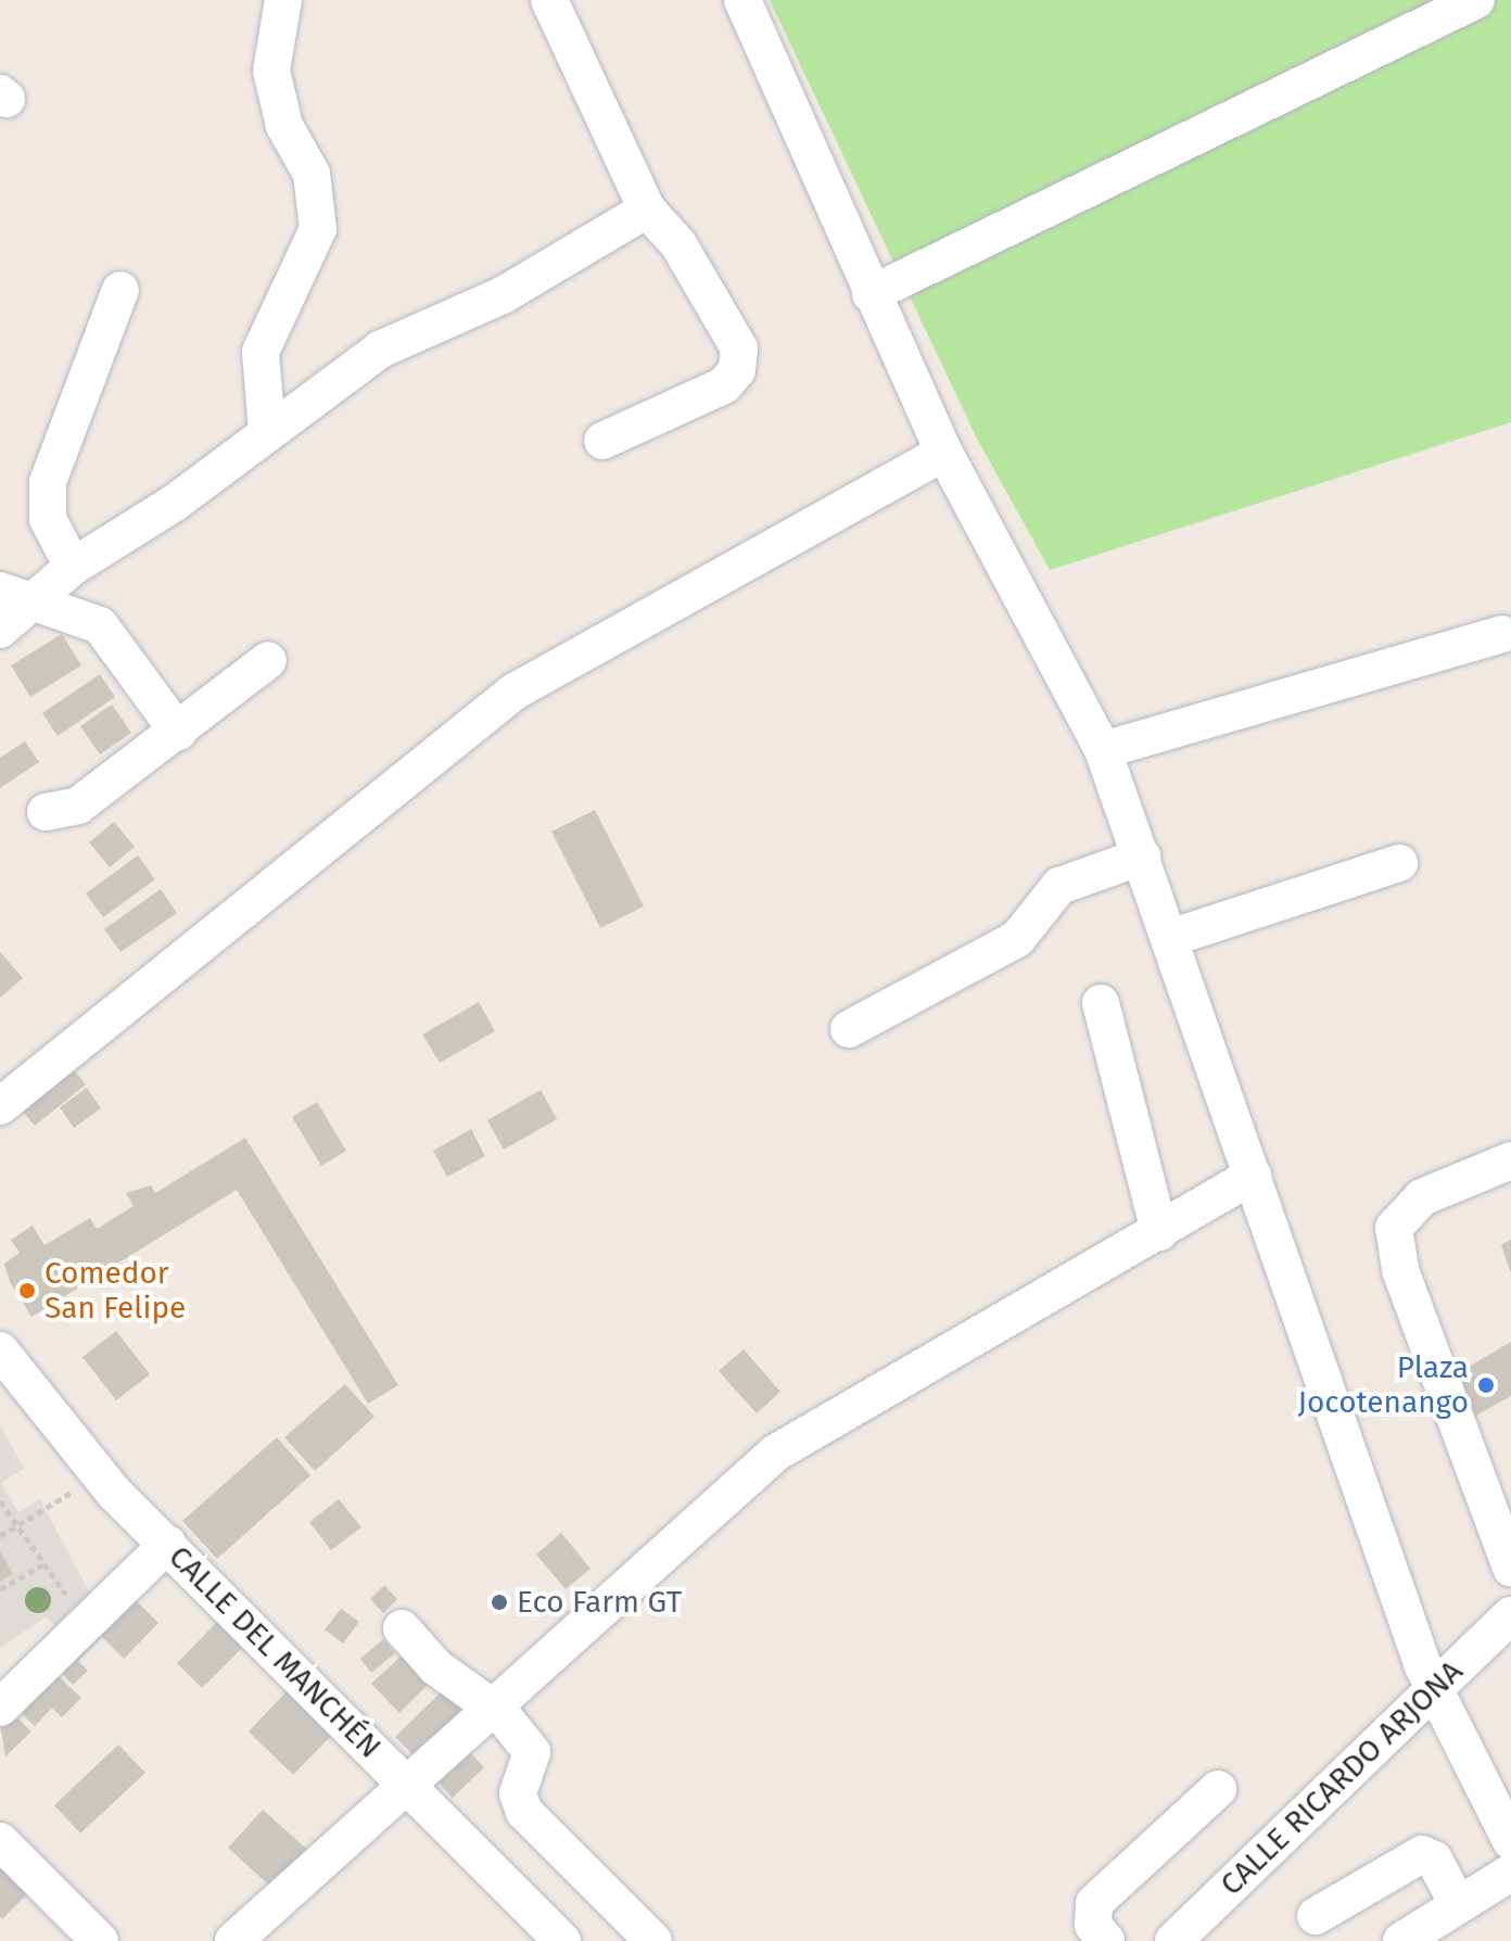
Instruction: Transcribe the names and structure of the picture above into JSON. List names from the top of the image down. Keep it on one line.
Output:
{"streets":{"street":["CALLE DEL MANCHÉN","CALLE RICARDO ARJONA"]},"places":["Comedor San Felipe","Plaza Jocotenango","Eco Farm GT"]}
